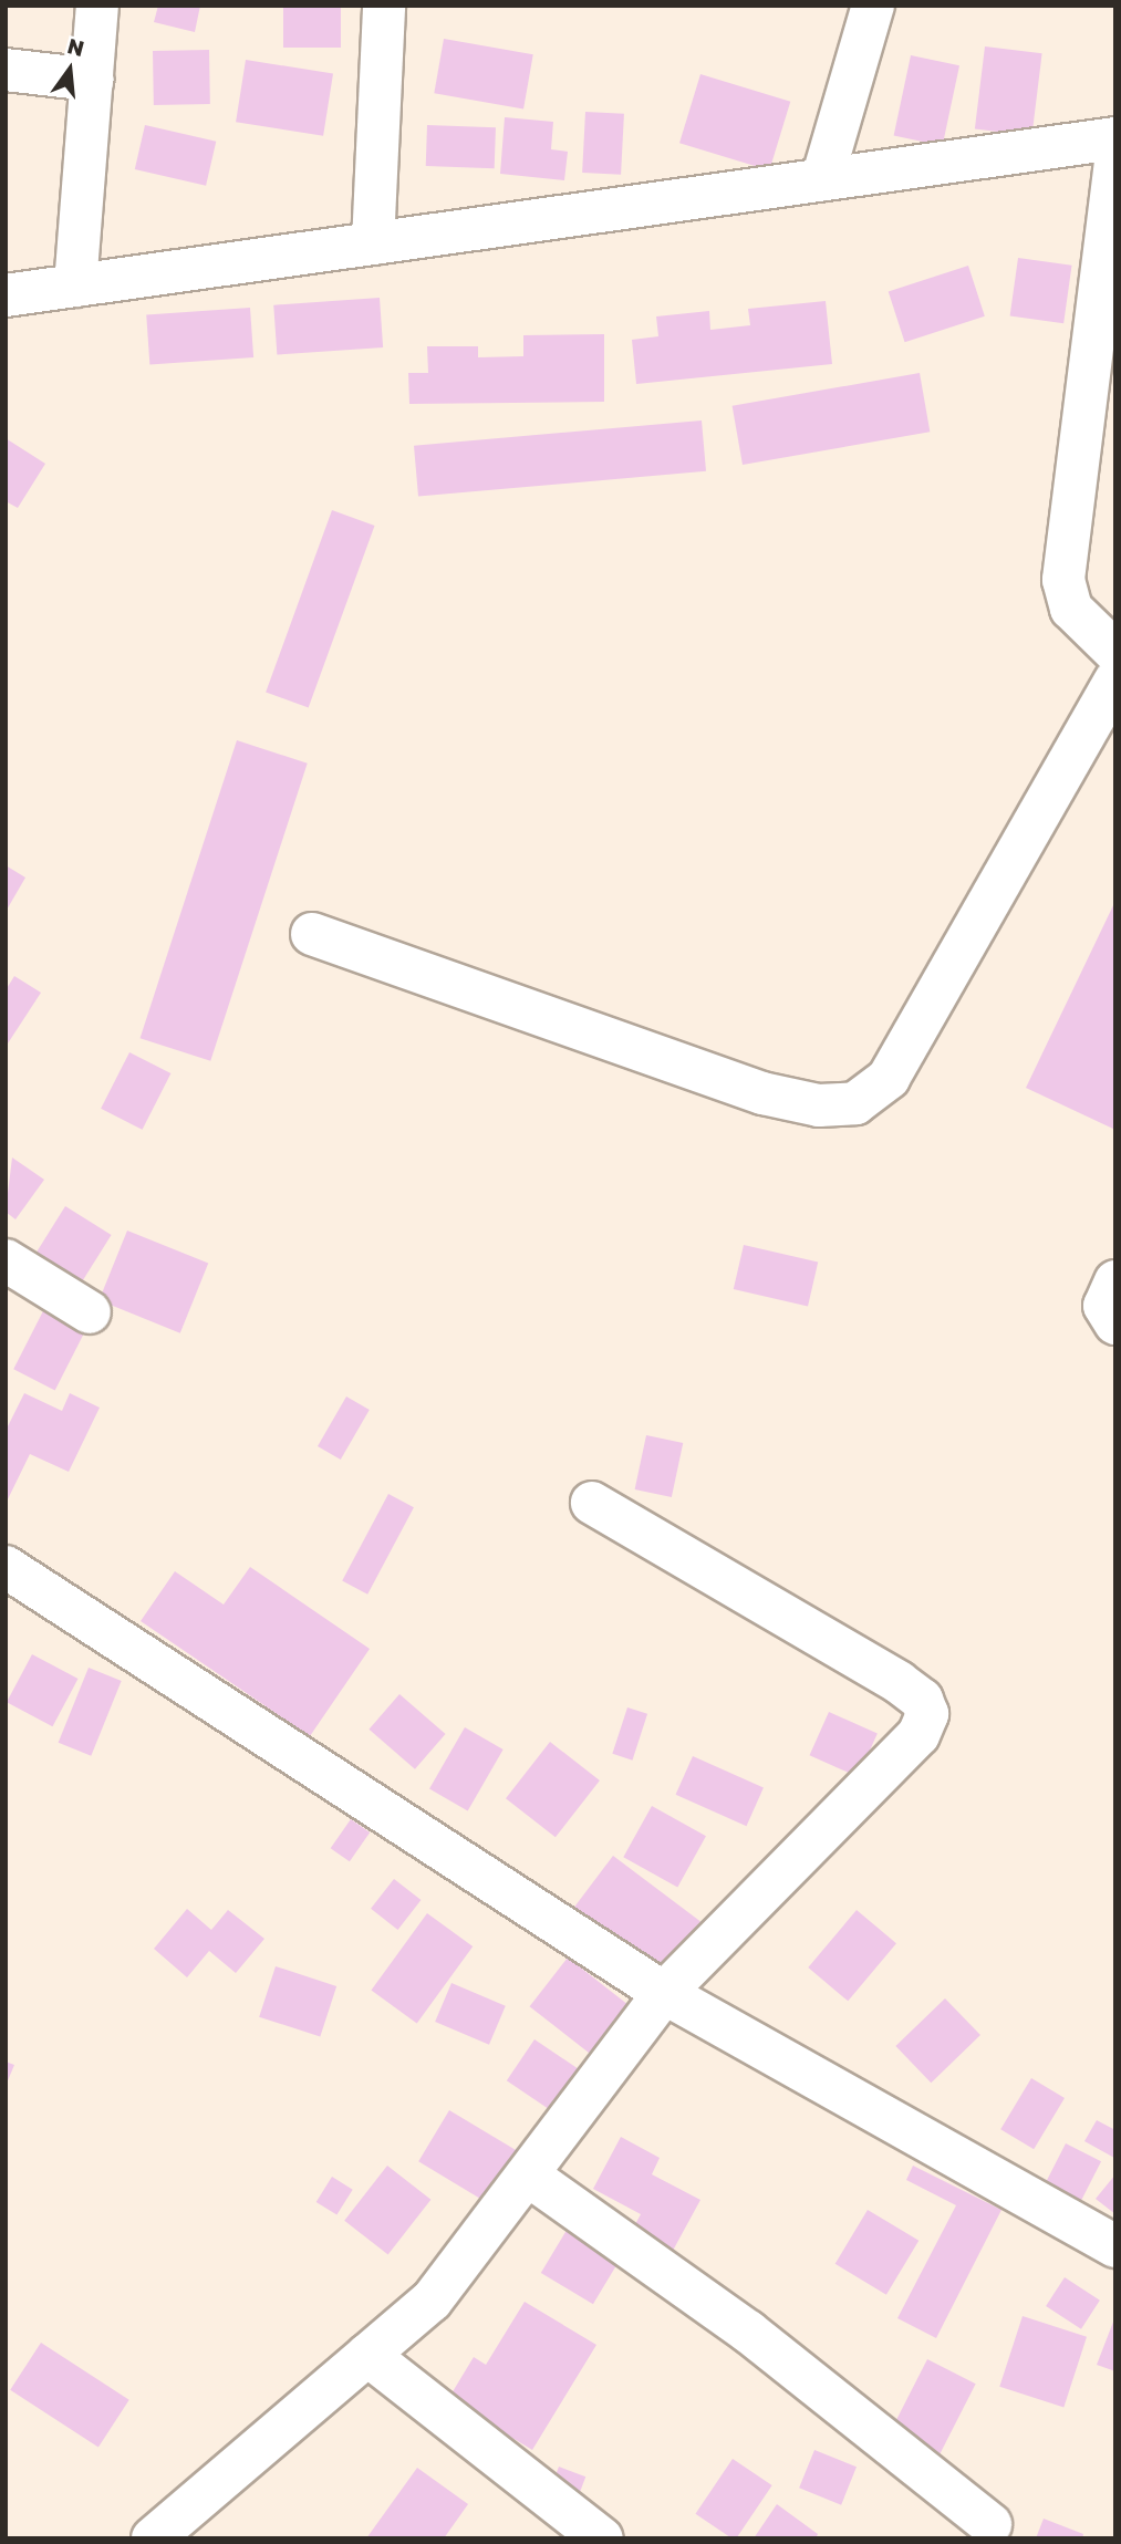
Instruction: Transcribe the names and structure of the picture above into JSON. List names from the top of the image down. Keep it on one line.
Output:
{"north":"top"}
